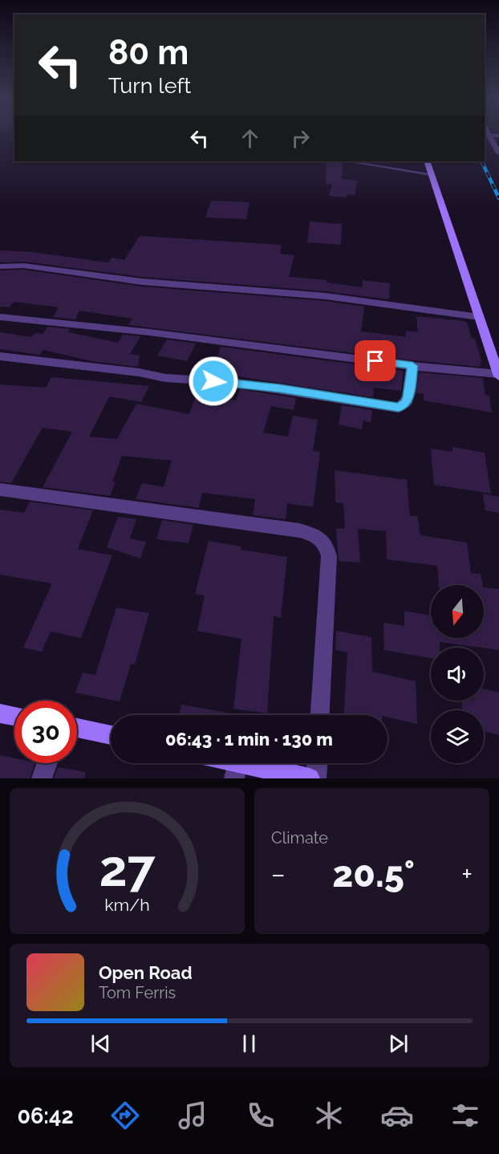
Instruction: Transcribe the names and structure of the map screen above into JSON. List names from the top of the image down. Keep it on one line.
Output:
{"north":"bottom","page":{"turn":["80 m","Turn left"],"limit":"30","trip":"06:43 · 1 min · 130 m","tile":"Climate","heat":["−","20.5°","+"],"song":["Open Road","Tom Ferris"],"tabs":"06:42","gauge":["27","km/h"]}}
